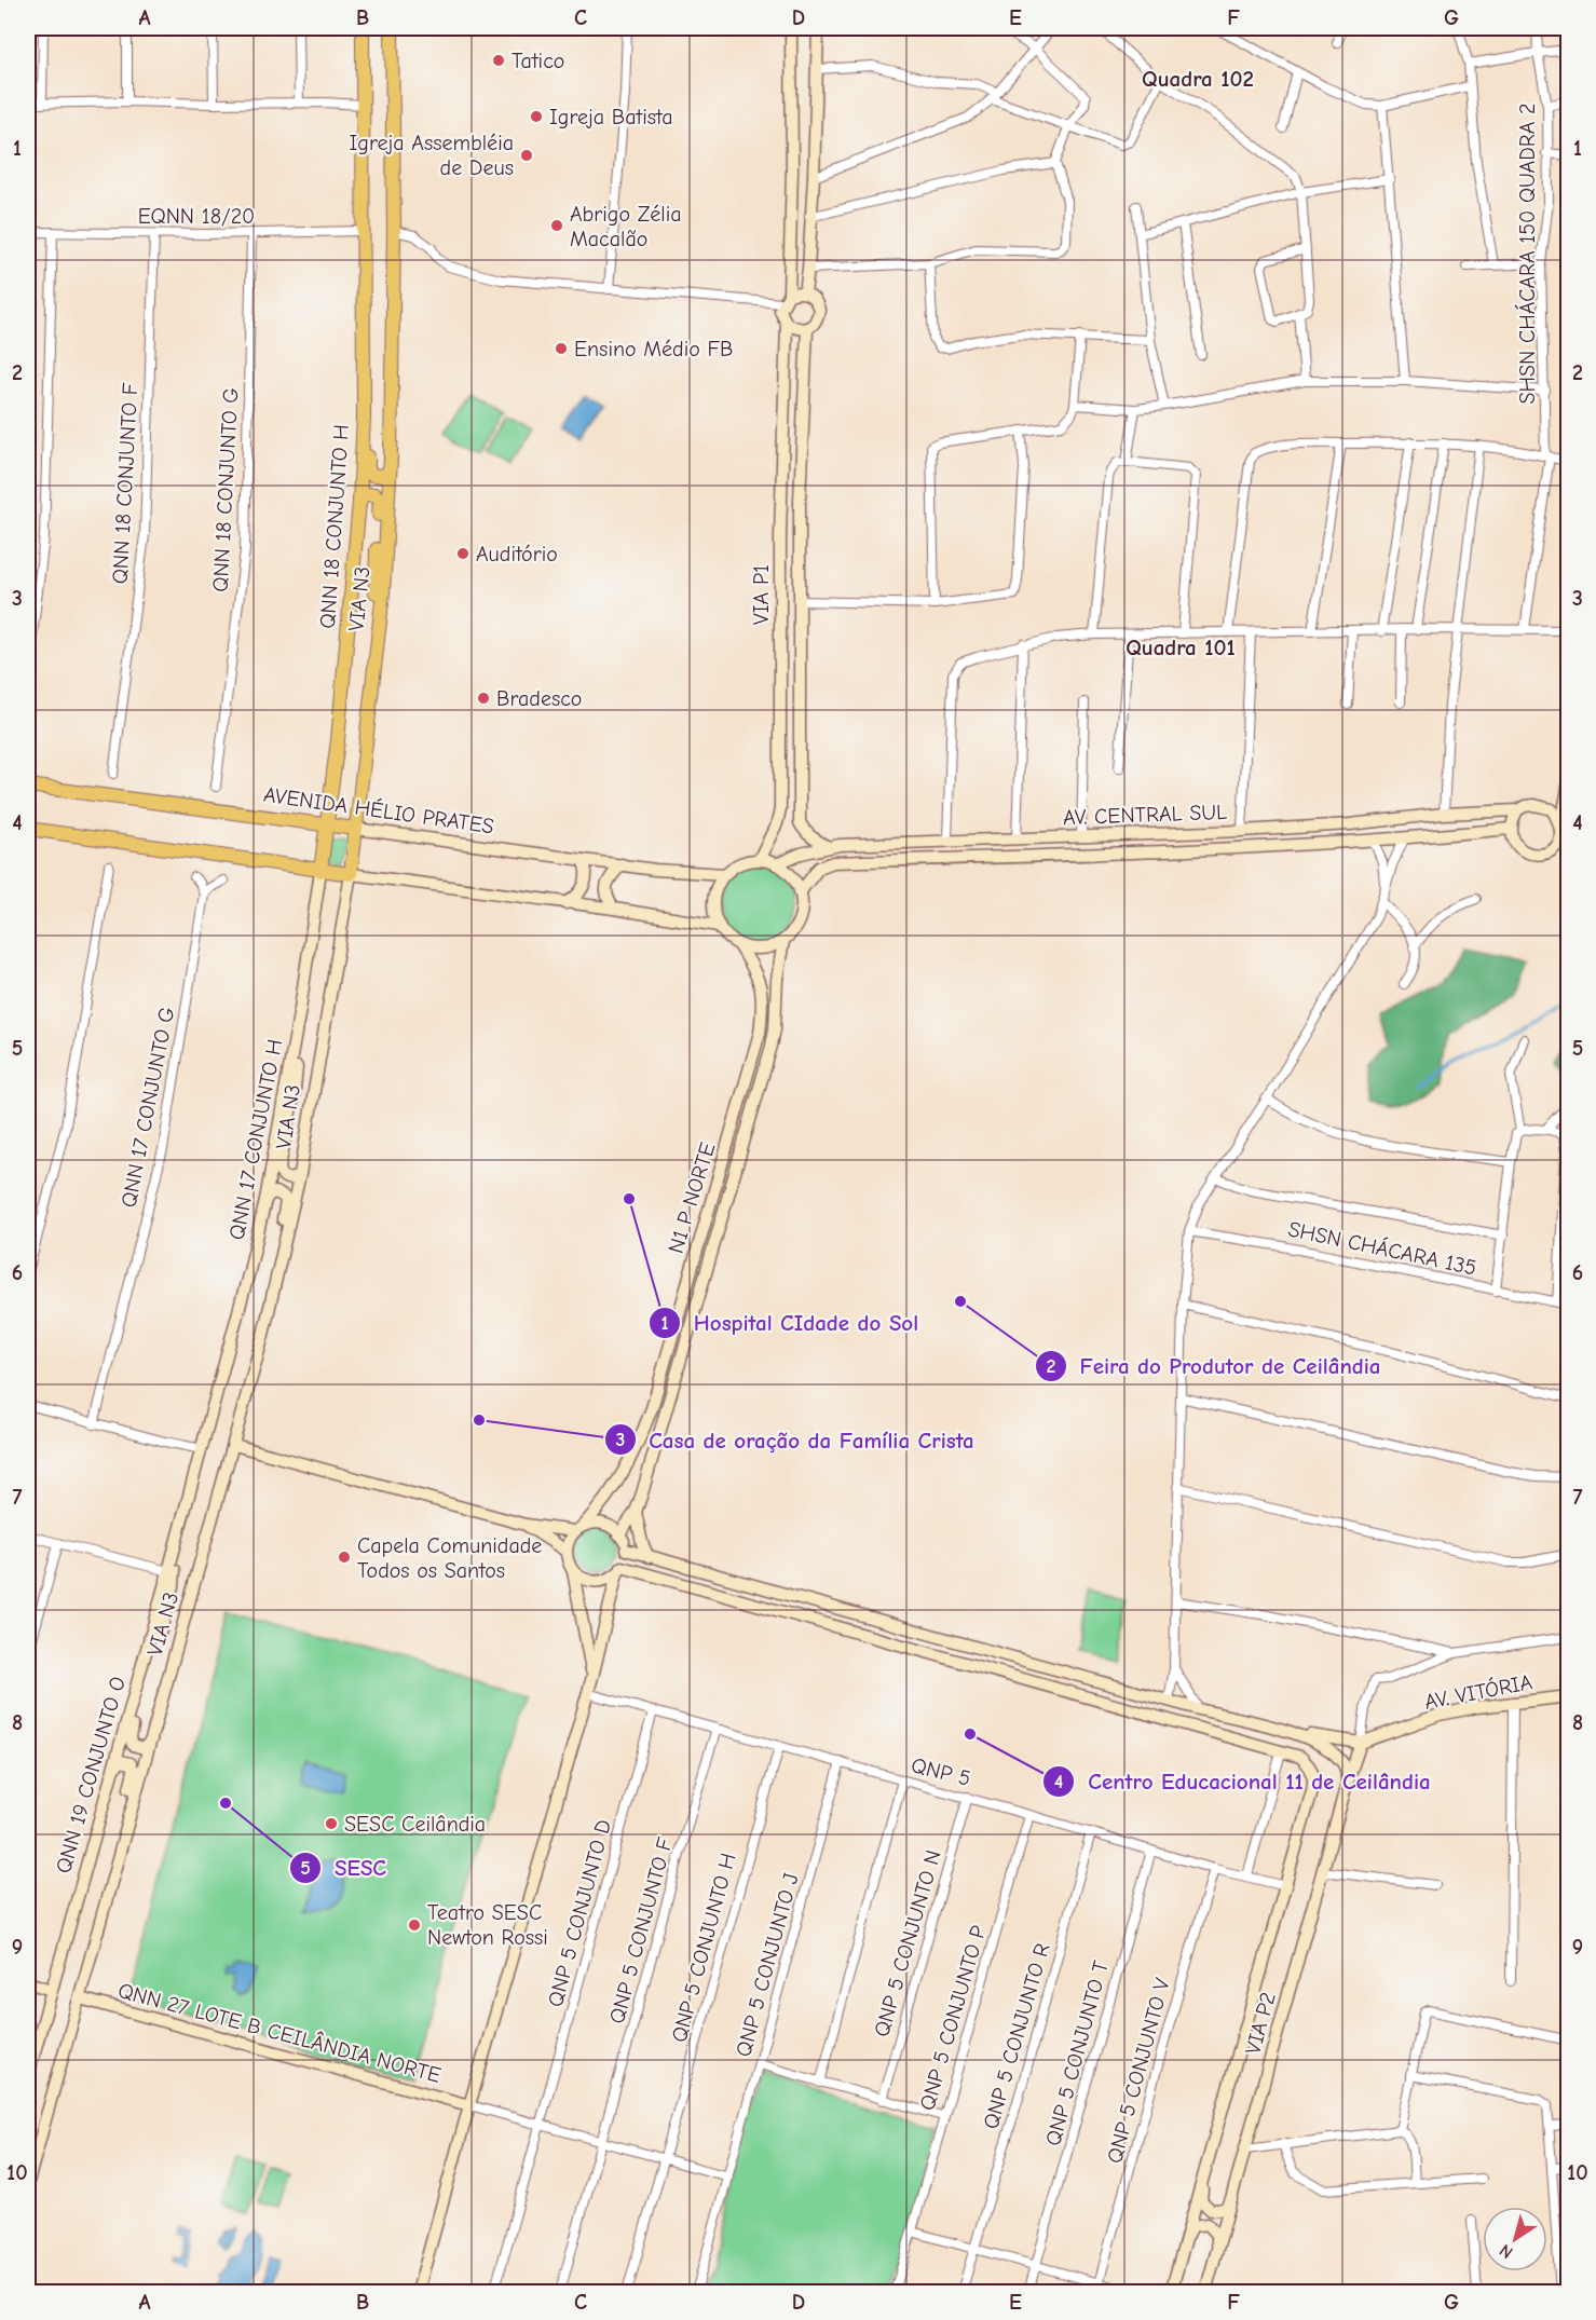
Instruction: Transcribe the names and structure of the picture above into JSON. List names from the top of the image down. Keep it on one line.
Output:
{"streets":{"main road":["QNN 18 CONJUNTO H","VIA P1","VIA N3","AVENIDA HÉLIO PRATES","AV. CENTRAL SUL","QNN 17 CONJUNTO H","N1 P NORTE","AV. VITÓRIA","QNN 19 CONJUNTO O","VIA P2","QNN 27 LOTE B CEILÂNDIA NORTE"],"street":["EQNN 18/20","SHSN CHÁCARA 150 QUADRA 2","QNN 18 CONJUNTO F","QNN 18 CONJUNTO G","QNN 17 CONJUNTO G","SHSN CHÁCARA 135","QNP 5","QNP 5 CONJUNTO D","QNP 5 CONJUNTO F","QNP 5 CONJUNTO N","QNP 5 CONJUNTO H","QNP 5 CONJUNTO J","QNP 5 CONJUNTO P","QNP 5 CONJUNTO R","QNP 5 CONJUNTO T","QNP 5 CONJUNTO V"]},"crossings":[["EQNN 18/20","QNN 18 CONJUNTO F"],["EQNN 18/20","QNN 18 CONJUNTO G"],["EQNN 18/20","QNN 18 CONJUNTO H"],["QNN 18 CONJUNTO H","AVENIDA HÉLIO PRATES"],["VIA P1","AVENIDA HÉLIO PRATES"],["VIA P1","AV. CENTRAL SUL"],["VIA P1","N1 P NORTE"],["VIA N3","AVENIDA HÉLIO PRATES"],["VIA N3","QNN 17 CONJUNTO H"],["VIA N3","QNN 19 CONJUNTO O"],["VIA N3","QNN 27 LOTE B CEILÂNDIA NORTE"],["AVENIDA HÉLIO PRATES","AV. CENTRAL SUL"],["AVENIDA HÉLIO PRATES","N1 P NORTE"],["AV. CENTRAL SUL","N1 P NORTE"],["QNP 5","QNP 5 CONJUNTO D"],["QNP 5","QNP 5 CONJUNTO F"],["QNP 5","QNP 5 CONJUNTO N"],["QNP 5","QNP 5 CONJUNTO H"],["QNP 5","QNP 5 CONJUNTO J"],["QNP 5","QNP 5 CONJUNTO P"],["QNP 5","VIA P2"],["QNP 5","QNP 5 CONJUNTO R"],["QNP 5","QNP 5 CONJUNTO T"],["QNP 5","QNP 5 CONJUNTO V"]],"districts":["Quadra 102","Quadra 101"],"places":["Tatico","Igreja Batista","Igreja Assembléia de Deus","Abrigo Zélia Macalão","Ensino Médio FB","Auditório","Bradesco","Hospital CIdade do Sol","Feira do Produtor de Ceilândia","Casa de oração da Família Crista","Capela Comunidade Todos os Santos","Centro Educacional 11 de Ceilândia","SESC","SESC Ceilândia","Teatro SESC Newton Rossi"],"north":"bottom left","grid":{"columns":["A","B","C","D","E","F","G"],"rows":["1","2","3","4","5","6","7","8","9","10"]}}
